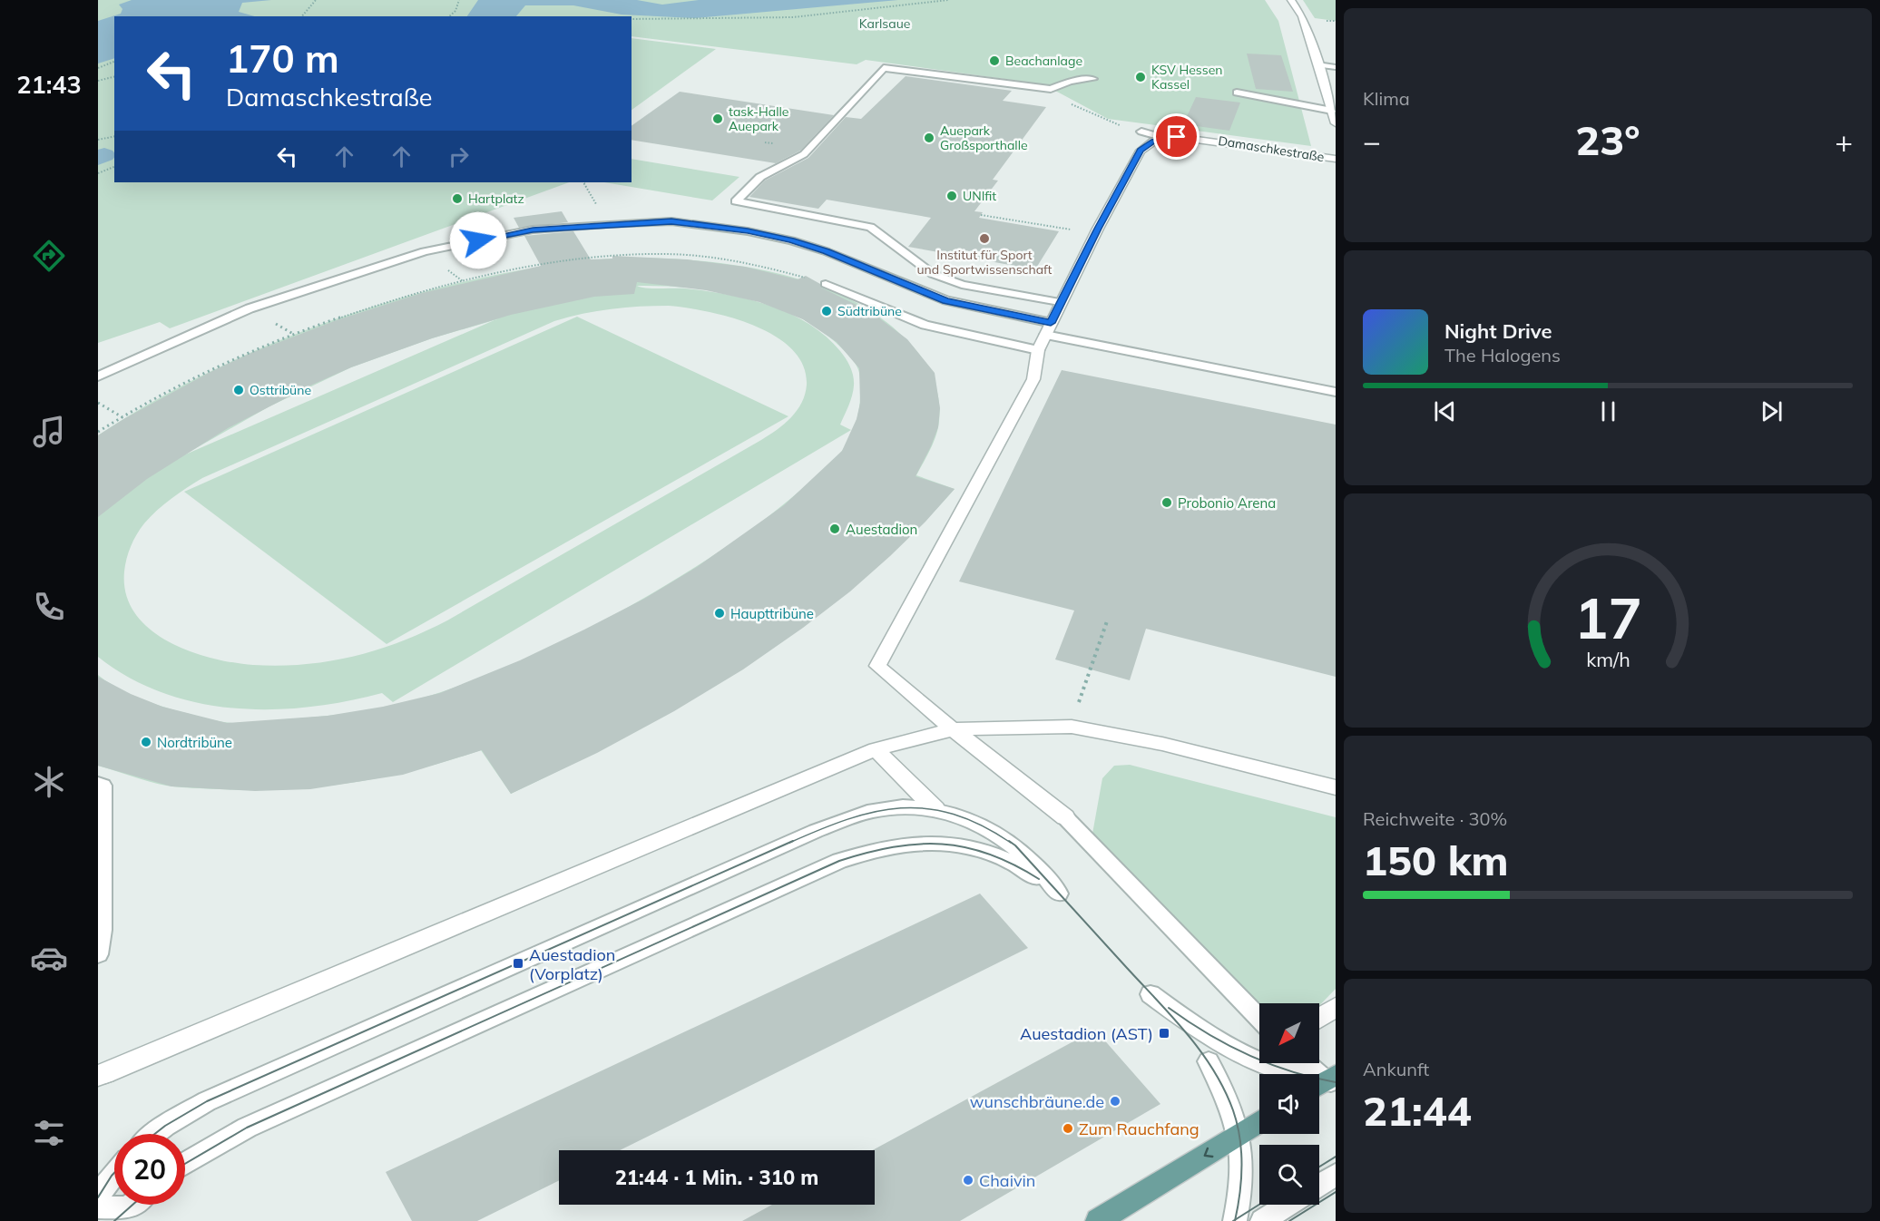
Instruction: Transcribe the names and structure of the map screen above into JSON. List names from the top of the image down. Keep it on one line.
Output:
{"streets":{"street":["Damaschkestraße"]},"parks":["Karlsaue"],"places":{"other":["Beachanlage","KSV Hessen Kassel","task-Halle Auepark","Auepark Großsporthalle","UNIfit","Hartplatz","Institut für Sport und Sportwissenschaft","Südtribüne","Osttribüne","Probonio Arena","Auestadion","Haupttribüne","Nordtribüne","wunschbräune.de","Zum Rauchfang","Chaivin"],"transit":["Auestadion (Vorplatz)","Auestadion (AST)"]},"north":"bottom left","page":{"tabs":"21:43","tile":["Klima",["Reichweite · 30%","150 km"],["Ankunft","21:44"]],"turn":["170 m","Damaschkestraße"],"heat":["−","23°","+"],"song":["Night Drive","The Halogens"],"limit":"20","trip":"21:44 · 1 Min. · 310 m","gauge":["17","km/h"]}}
